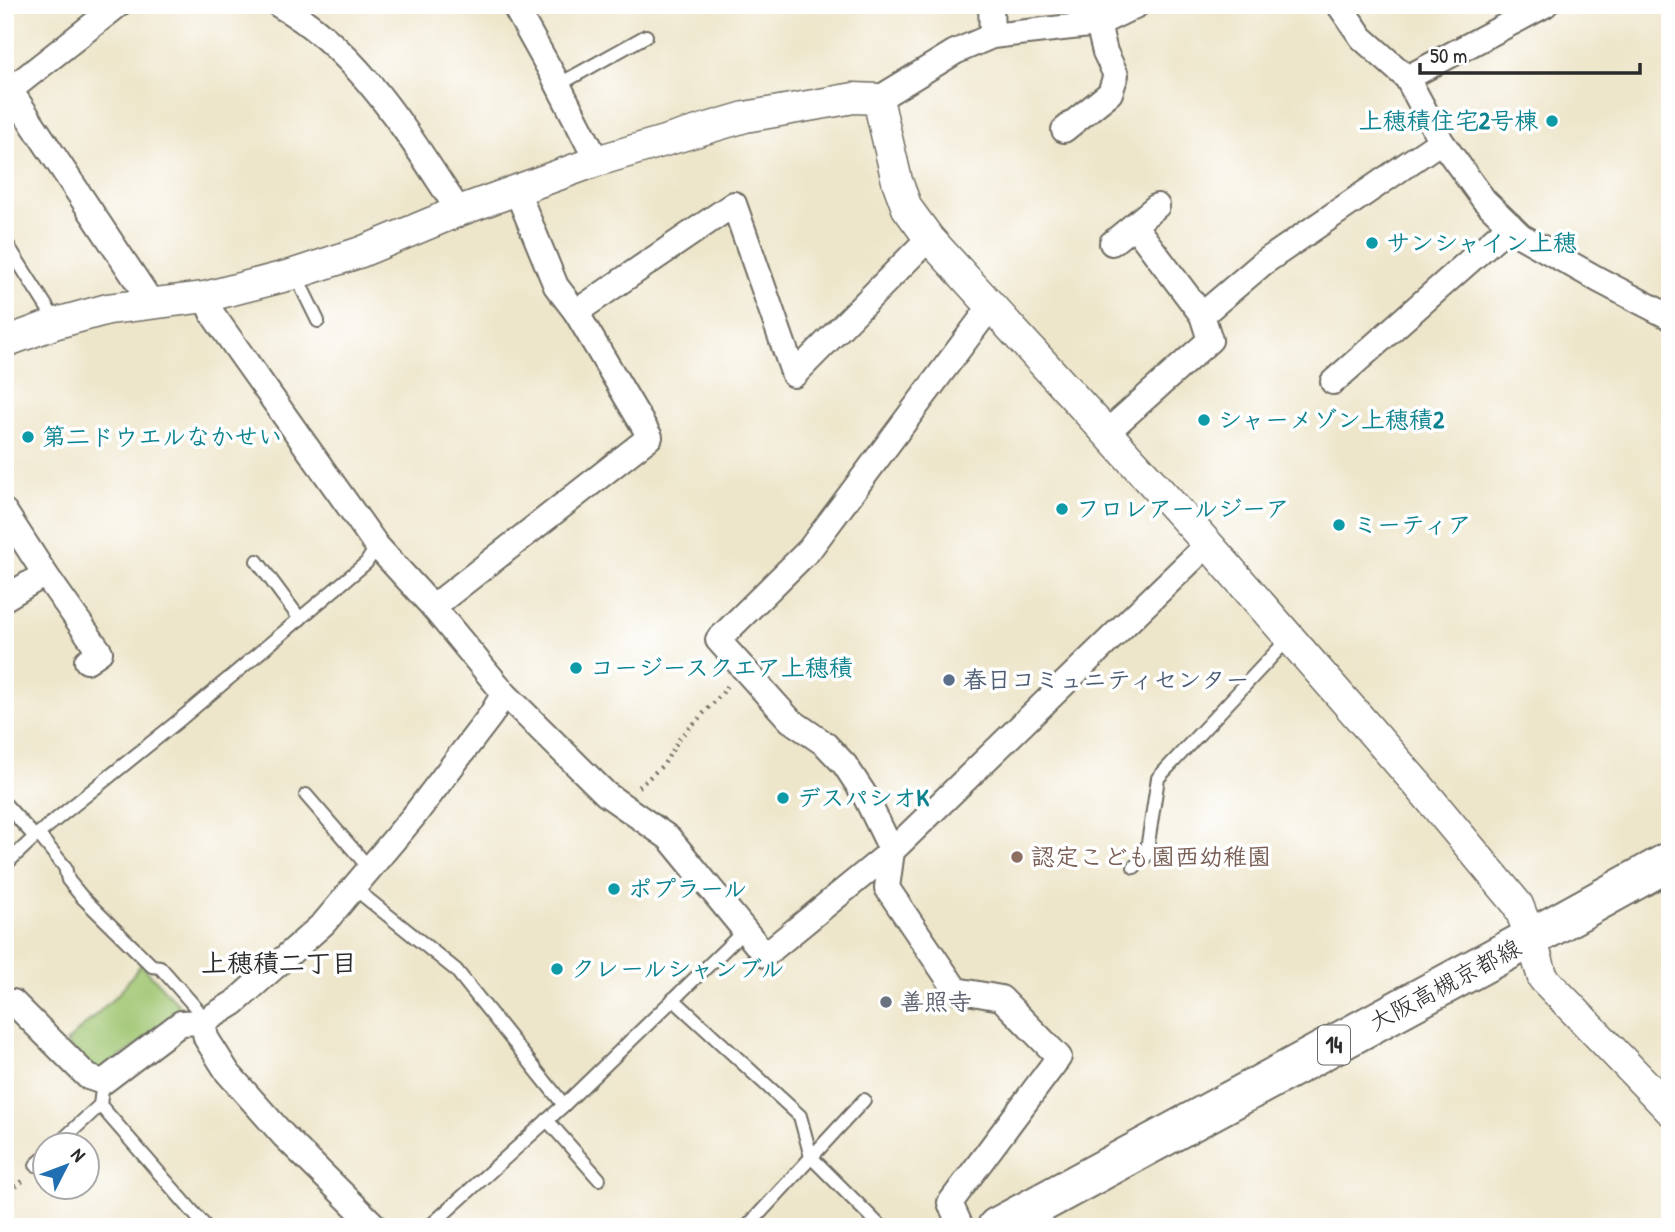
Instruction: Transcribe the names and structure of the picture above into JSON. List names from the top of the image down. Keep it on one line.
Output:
{"streets":{"main road":["大阪高槻京都線","14"]},"districts":["上穂積二丁目"],"places":["上穂積住宅2号棟","サンシャイン上穂","シャーメゾン上穂積2","第二ドウエルなかせい","フロレアールジーア","ミーティア","コージースクエア上穂積","春日コミュニティセンター","デスパシオK","認定こども園西幼稚園","ポプラール","クレールシャンブル","善照寺"],"scale_bar":"50 m","north":"top right"}
